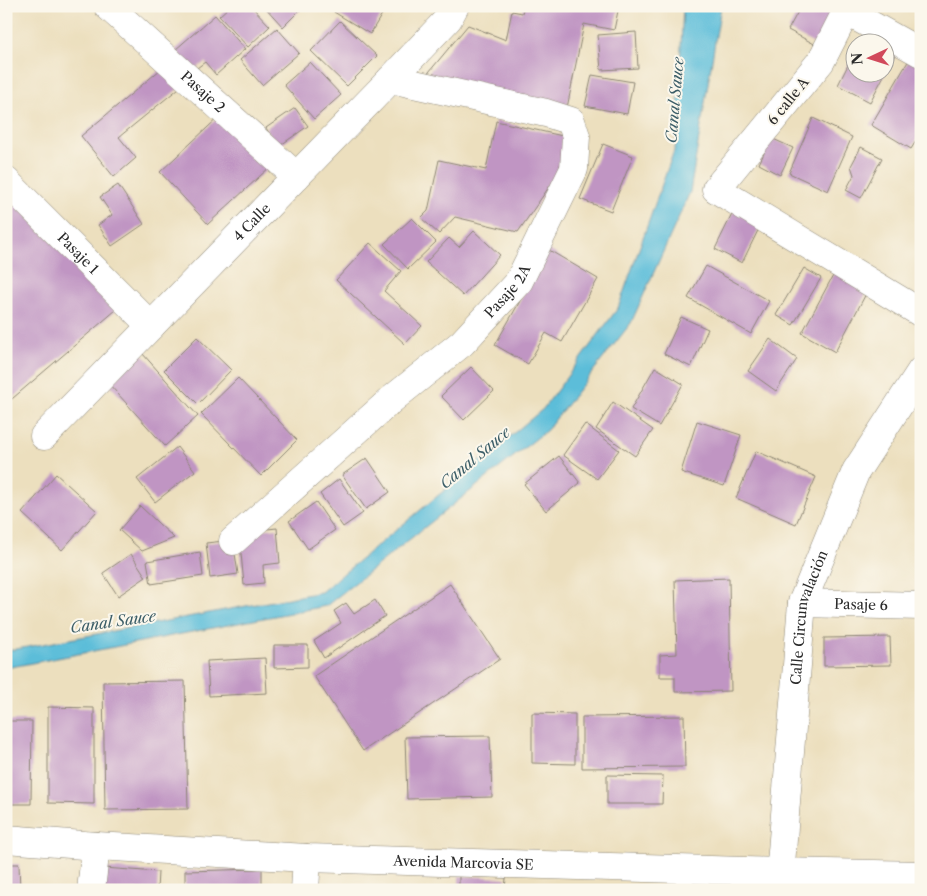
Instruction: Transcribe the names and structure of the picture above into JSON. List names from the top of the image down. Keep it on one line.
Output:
{"streets":{"street":["Pasaje 2","6 calle A","4 Calle","Pasaje 1","Pasaje 2A","Pasaje 6","Calle Circunvalación","Avenida Marcovia SE"]},"crossings":[["Pasaje 2","4 Calle"],["4 Calle","Pasaje 1"],["4 Calle","Pasaje 2A"],["Pasaje 6","Calle Circunvalación"],["Calle Circunvalación","Avenida Marcovia SE"]],"water":["Canal Sauce"],"north":"left"}
